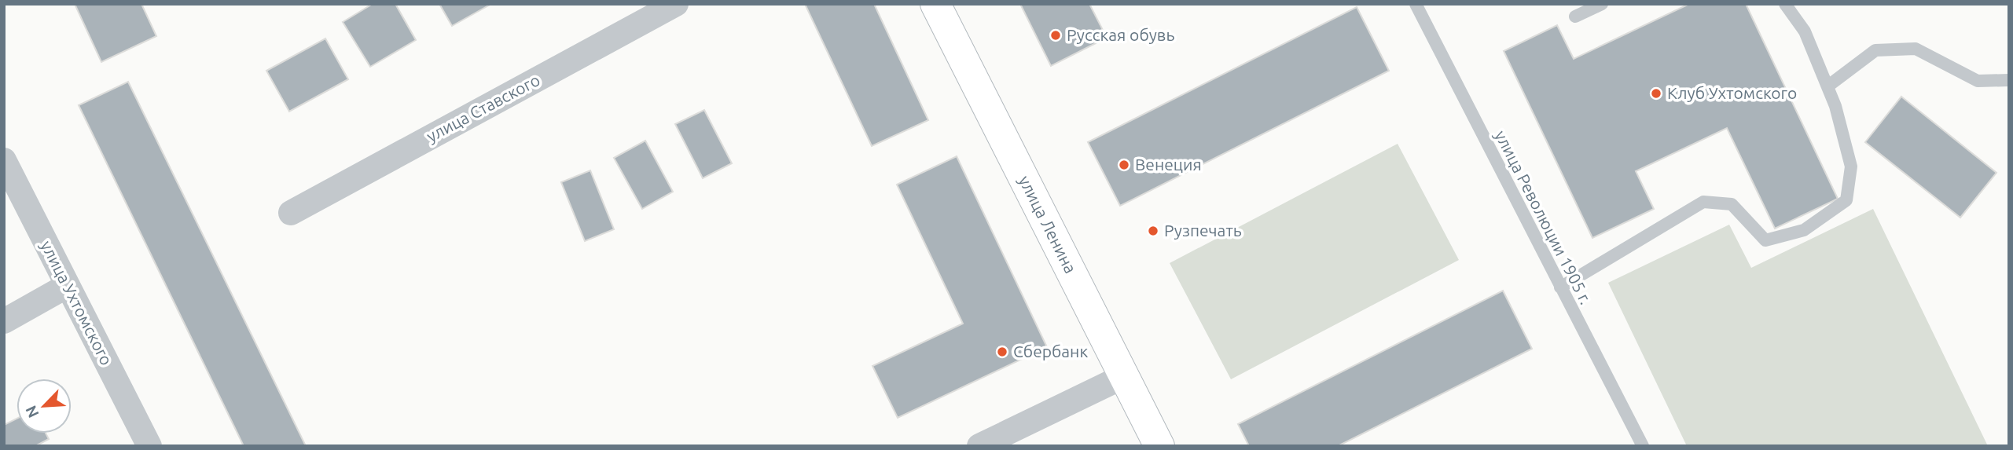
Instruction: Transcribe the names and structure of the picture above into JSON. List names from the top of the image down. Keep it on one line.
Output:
{"streets":{"street":["улица Ставского","улица Ленина","улица Ухтомского"],"lane":["улица Революции 1905 г."]},"places":["Русская обувь","Клуб Ухтомского","Венеция","Рузпечать","Сбербанк"],"north":"bottom left"}
